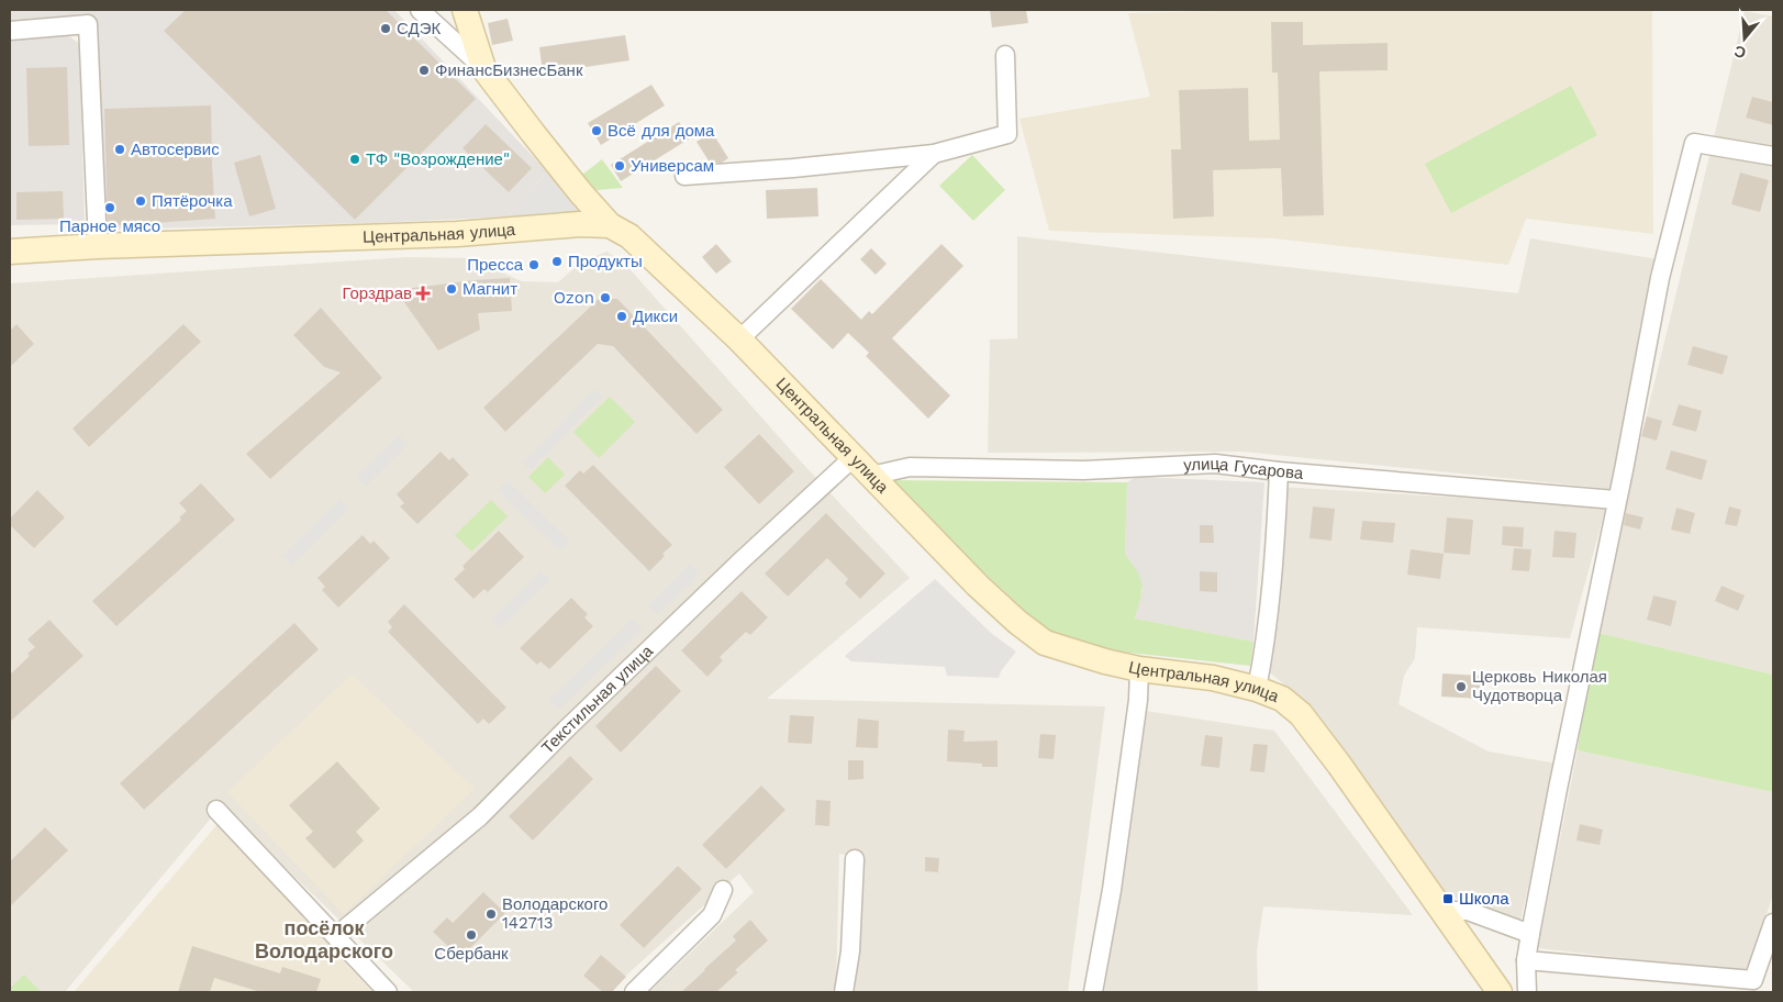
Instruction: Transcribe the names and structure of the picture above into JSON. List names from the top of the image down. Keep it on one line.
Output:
{"streets":{"main road":["Центральная улица"],"street":["улица Гусарова","Текстильная улица"]},"crossings":[["Центральная улица","улица Гусарова"],["Центральная улица","Текстильная улица"]],"districts":["посёлок Володарского"],"places":{"other":["СДЭК","ФинансБизнесБанк","Всё для дома","Автосервис","ТФ \"Возрождение\"","Универсам","Пятёрочка","Парное мясо","Продукты","Пресса","Магнит","Ozon","Дикси","Церковь Николая Чудотворца","Володарского 142713","Сбербанк"],"health":["Горздрав"],"transit":["Школа"]},"north":"bottom"}
